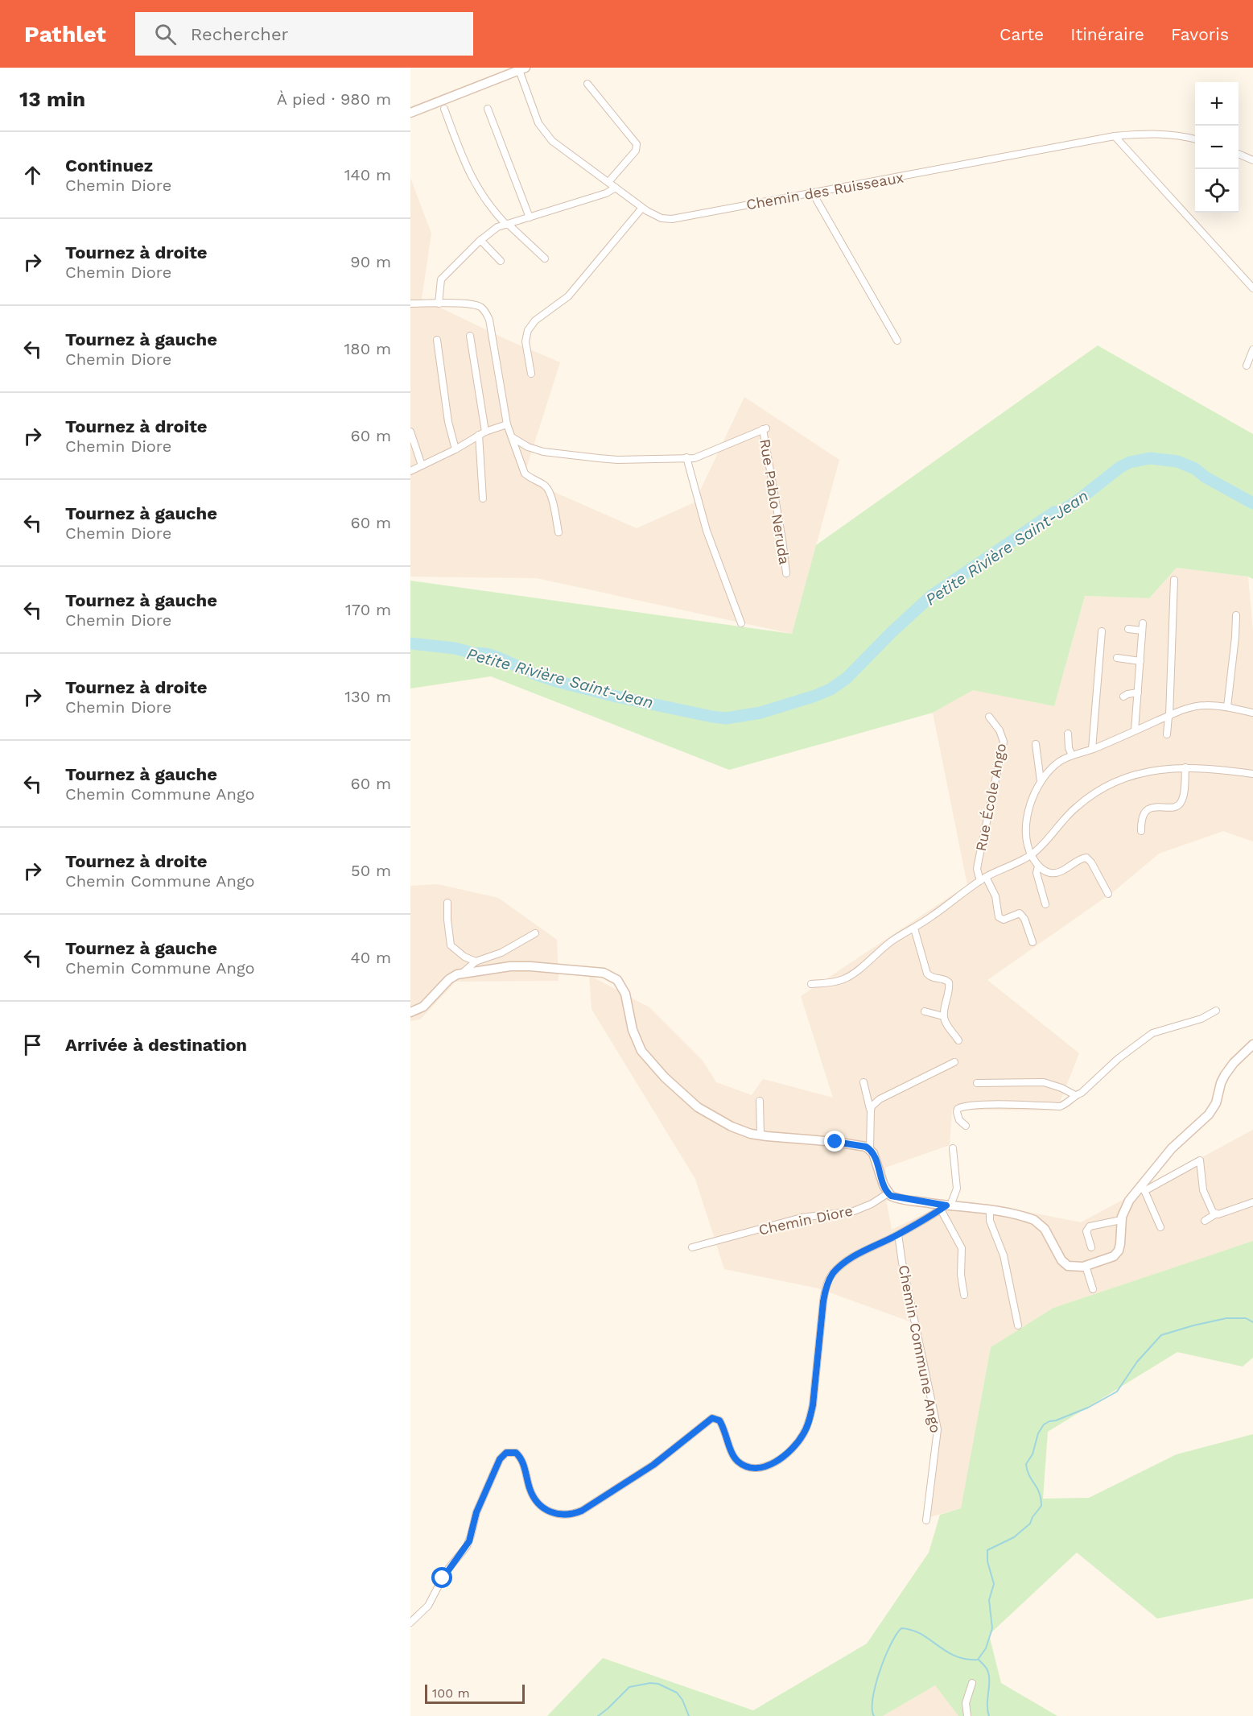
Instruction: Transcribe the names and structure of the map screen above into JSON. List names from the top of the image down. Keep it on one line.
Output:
{"streets":{"street":["Chemin des Ruisseaux","Rue Pablo Neruda","Rue École Ango","Chemin Diore","Chemin Commune Ango"]},"water":["Petite Rivière Saint-Jean"],"scale_bar":"100 m","page":{"header":"Pathlet","search":"Rechercher","nav":["Carte","Itinéraire","Favoris"],"heading":["13 min","À pied · 980 m"],"map_buttons":["+","−"],"list":[["Continuez","Chemin Diore","140 m"],["Tournez à droite","Chemin Diore","90 m"],["Tournez à gauche","Chemin Diore","180 m"],["Tournez à droite","Chemin Diore","60 m"],["Tournez à gauche","Chemin Diore","60 m"],["Tournez à gauche","Chemin Diore","170 m"],["Tournez à droite","Chemin Diore","130 m"],["Tournez à gauche","Chemin Commune Ango","60 m"],["Tournez à droite","Chemin Commune Ango","50 m"],["Tournez à gauche","Chemin Commune Ango","40 m"],"Arrivée à destination"],"scale":"100 m"}}
